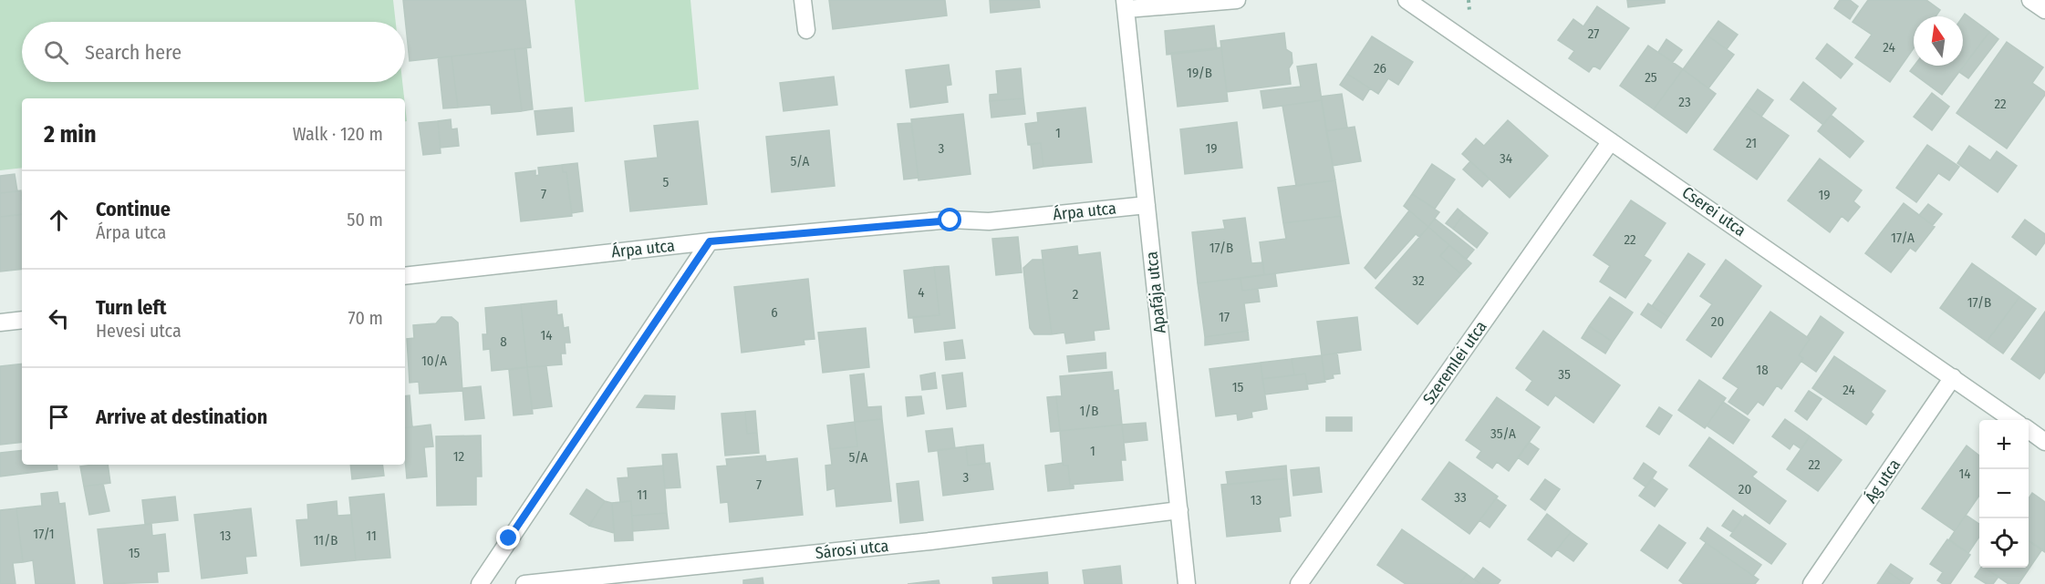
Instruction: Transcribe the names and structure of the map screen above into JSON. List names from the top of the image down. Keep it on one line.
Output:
{"streets":{"street":["Árpa utca","Cserei utca","Apafája utca","Szeremlei utca","Ág utca","Sárosi utca"]},"crossings":[["Árpa utca","Apafája utca"],["Cserei utca","Szeremlei utca"],["Cserei utca","Ág utca"],["Apafája utca","Sárosi utca"]],"house_numbers":["27","24","26","19/B","25","23","22","1","21","3","19","34","5/A","5","7","19","17/A","22","17/B","32","4","2","17/B","6","17","20","14","8","10/A","18","35","15","24","1/B","35/A","1","12","5/A","22","14","3","7","20","11","33","13","17/1","13","11","11/B","15"],"north":"top","page":{"search":"Search here","heading":["2 min","Walk · 120 m"],"list":[["Continue","Árpa utca","50 m"],["Turn left","Hevesi utca","70 m"],"Arrive at destination"],"map_buttons":["+","−"]}}
